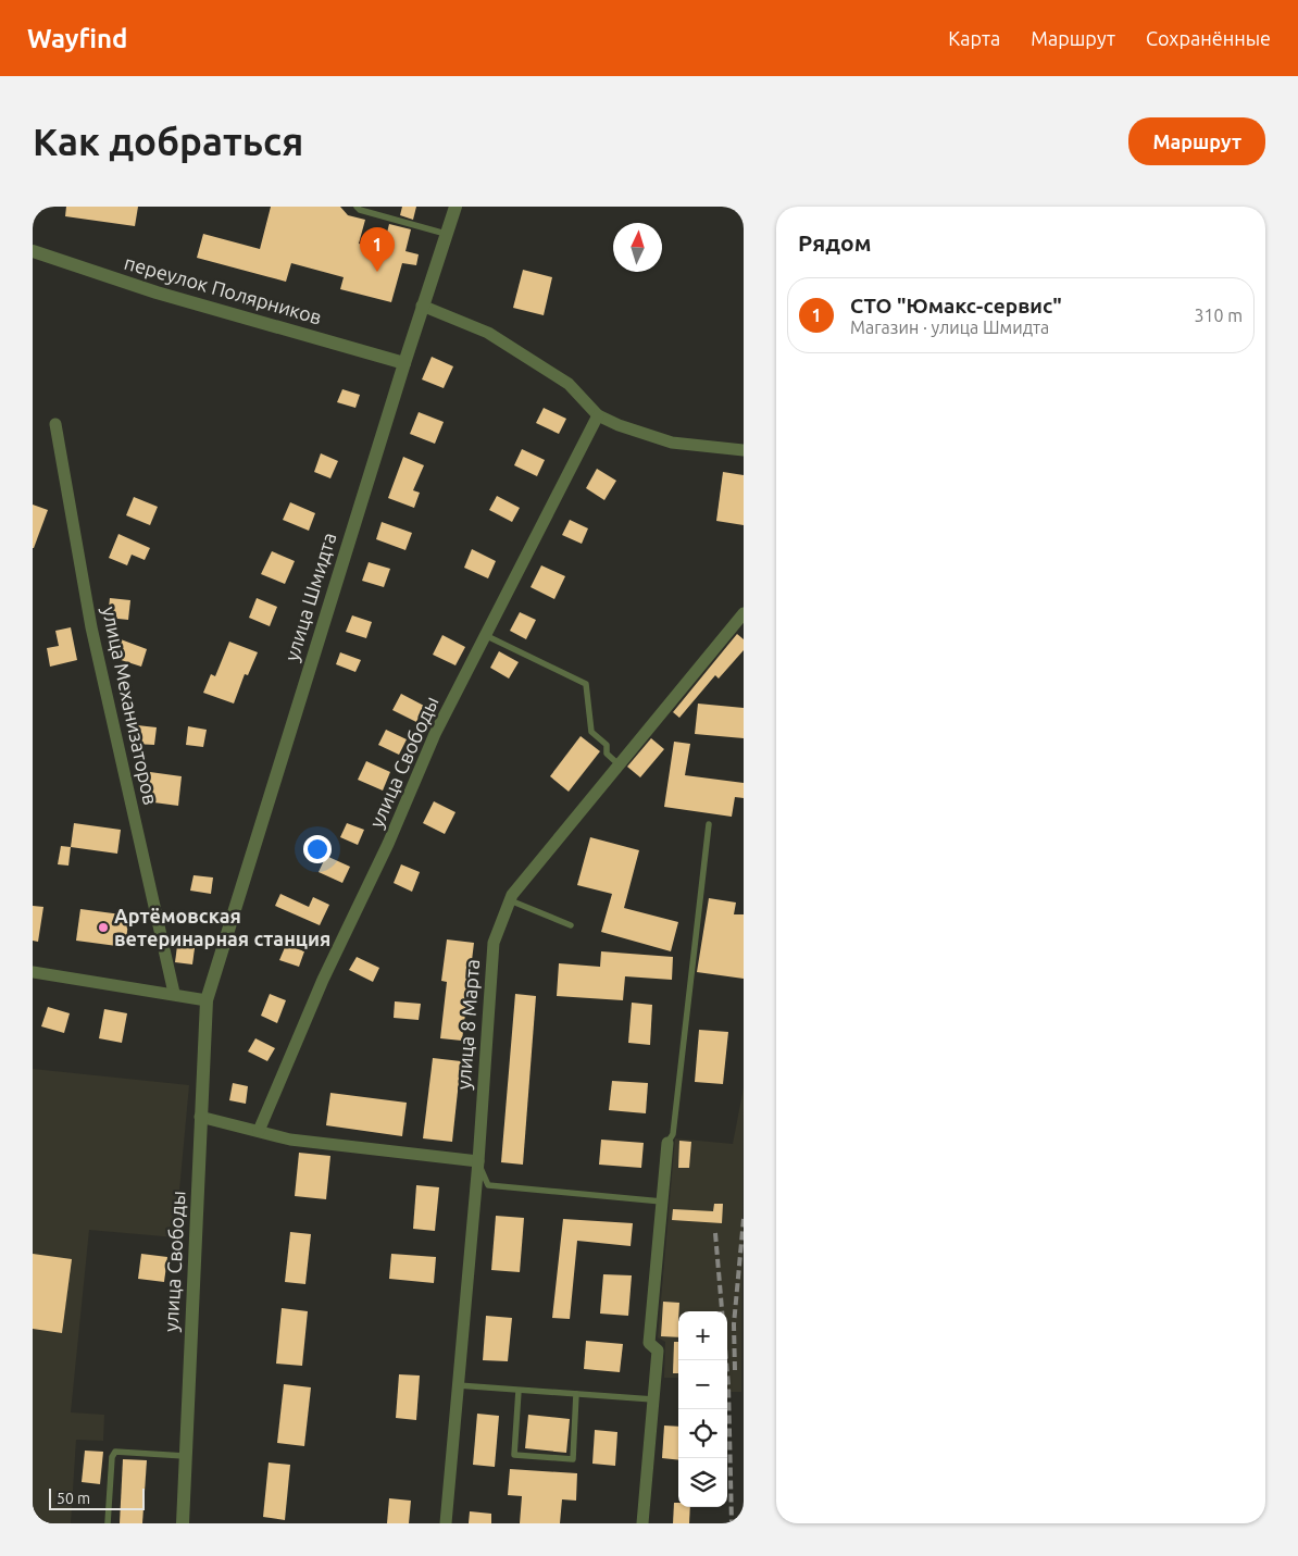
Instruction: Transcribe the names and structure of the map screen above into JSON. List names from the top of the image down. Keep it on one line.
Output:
{"streets":{"street":["переулок Полярников","улица Шмидта","улица Механизаторов","улица Свободы","улица 8 Марта"]},"crossings":[["переулок Полярников","улица Шмидта"],["улица Шмидта","улица Свободы"]],"places":["Артёмовская ветеринарная станция"],"scale_bar":"50 m","north":"top","page":{"header":"Wayfind","nav":["Карта","Маршрут","Сохранённые"],"buttons":"Маршрут","title":"Как добраться","heading":"Рядом","pins":"1","list":[{"mark":"1","name":"СТО \"Юмакс-сервис\"","note":"Магазин · улица Шмидта","value":"310 m"}],"map_buttons":["+","−"],"scale":"50 m"}}
